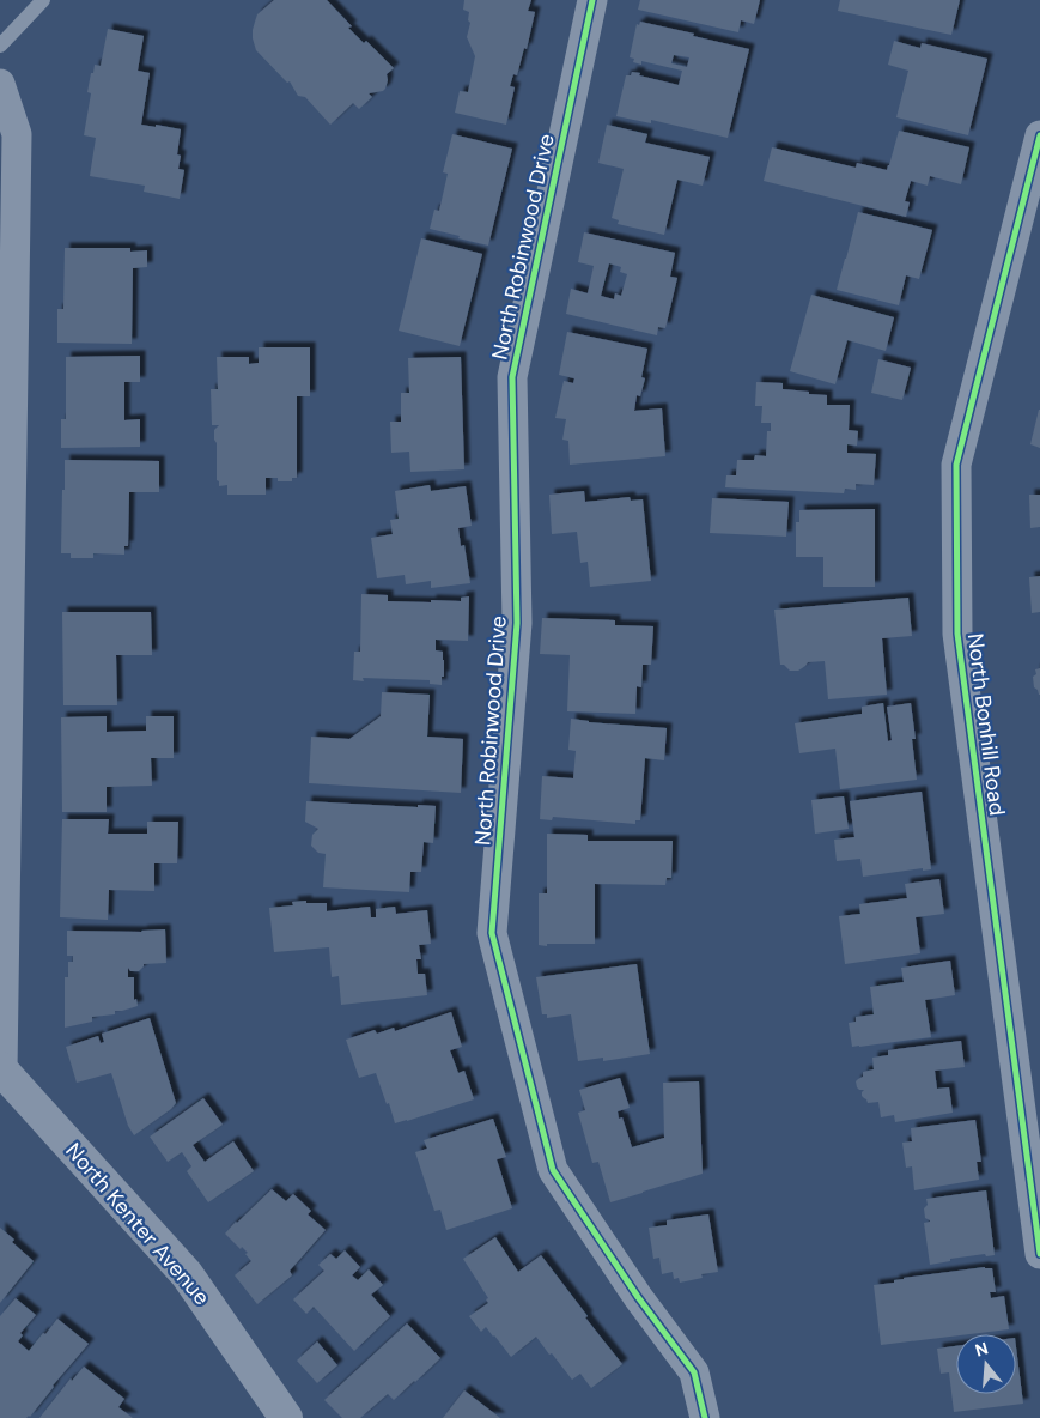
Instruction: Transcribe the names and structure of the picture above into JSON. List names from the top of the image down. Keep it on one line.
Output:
{"streets":{"street":["North Robinwood Drive","North Bonhill Road","North Kenter Avenue"]},"north":"top"}
